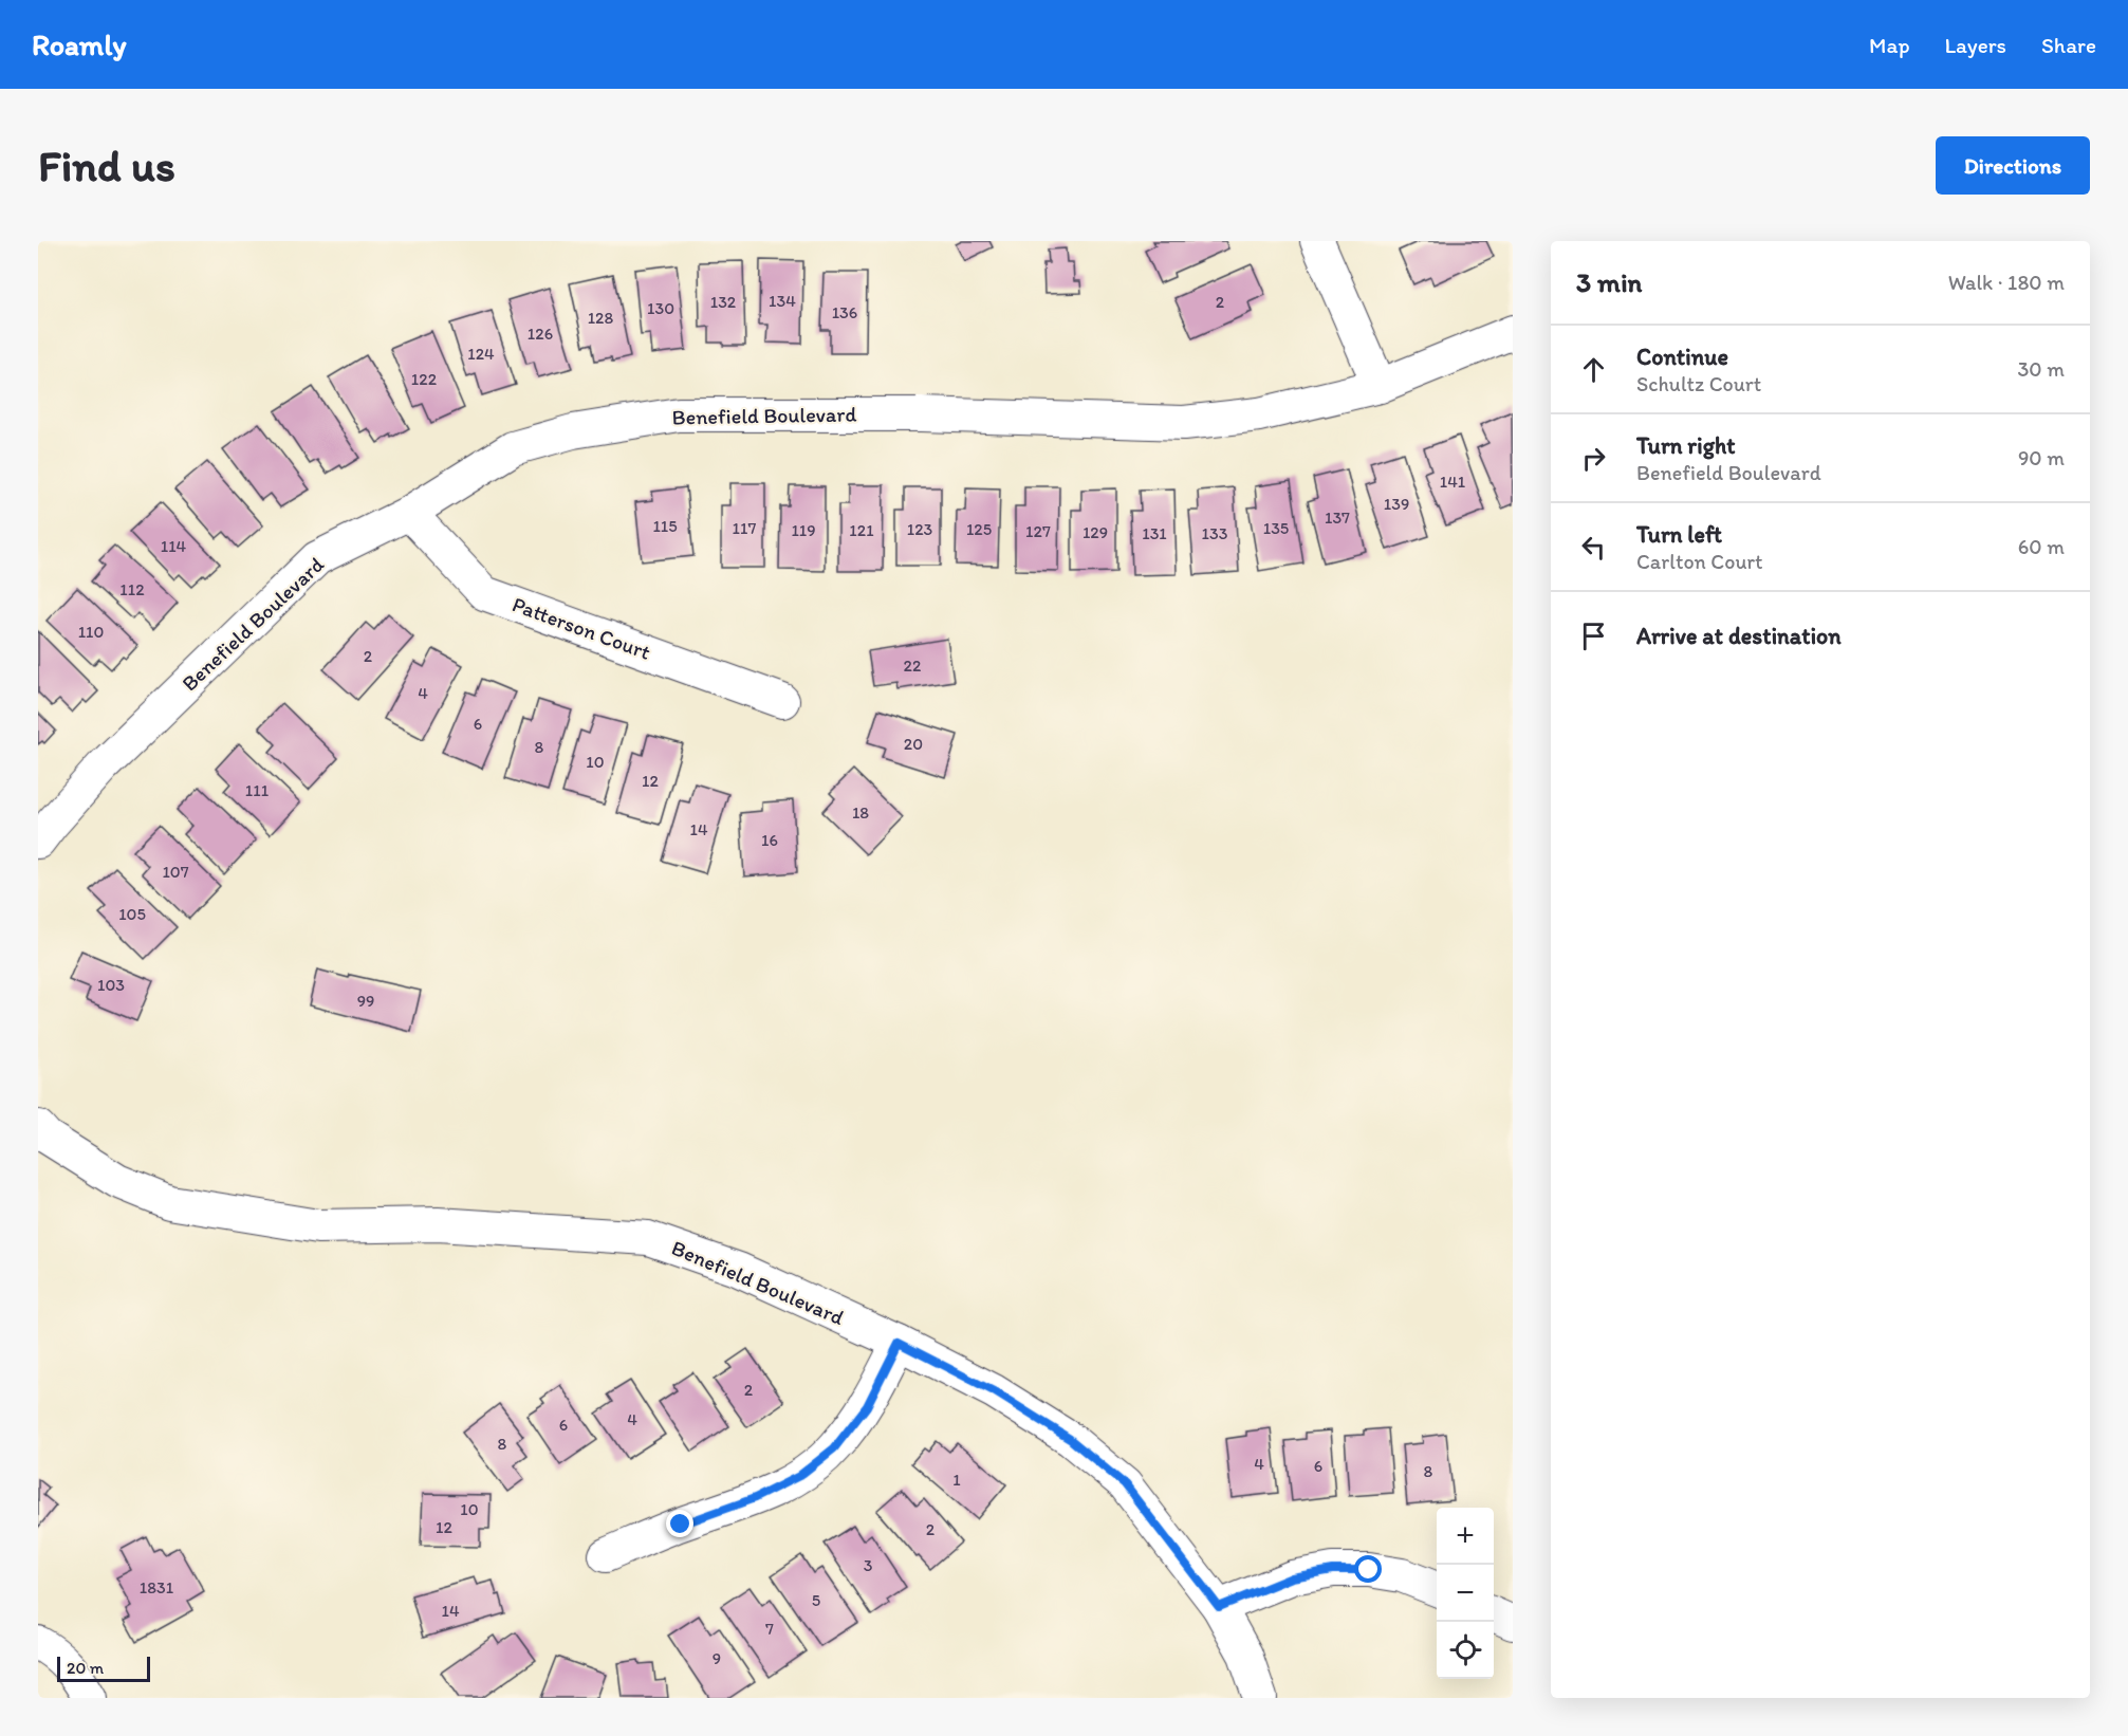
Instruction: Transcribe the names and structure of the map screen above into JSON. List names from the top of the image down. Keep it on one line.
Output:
{"streets":{"street":["Benefield Boulevard","Patterson Court"]},"crossings":[["Benefield Boulevard","Patterson Court"]],"house_numbers":["134","132","2","130","136","128","126","124","122","141","139","137","115","117","135","123","125","119","121","127","129","131","133","114","112","110","2","22","4","6","20","8","10","12","111","18","14","16","107","105","103","99","2","4","6","8","4","6","8","1","10","12","2","3","1831","5","14","7","9"],"scale_bar":"20 m","page":{"header":"Roamly","nav":["Map","Layers","Share"],"buttons":"Directions","title":"Find us","heading":["3 min","Walk · 180 m"],"list":[["Continue","Schultz Court","30 m"],["Turn right","Benefield Boulevard","90 m"],["Turn left","Carlton Court","60 m"],"Arrive at destination"],"map_buttons":["+","−"],"scale":"20 m"}}
